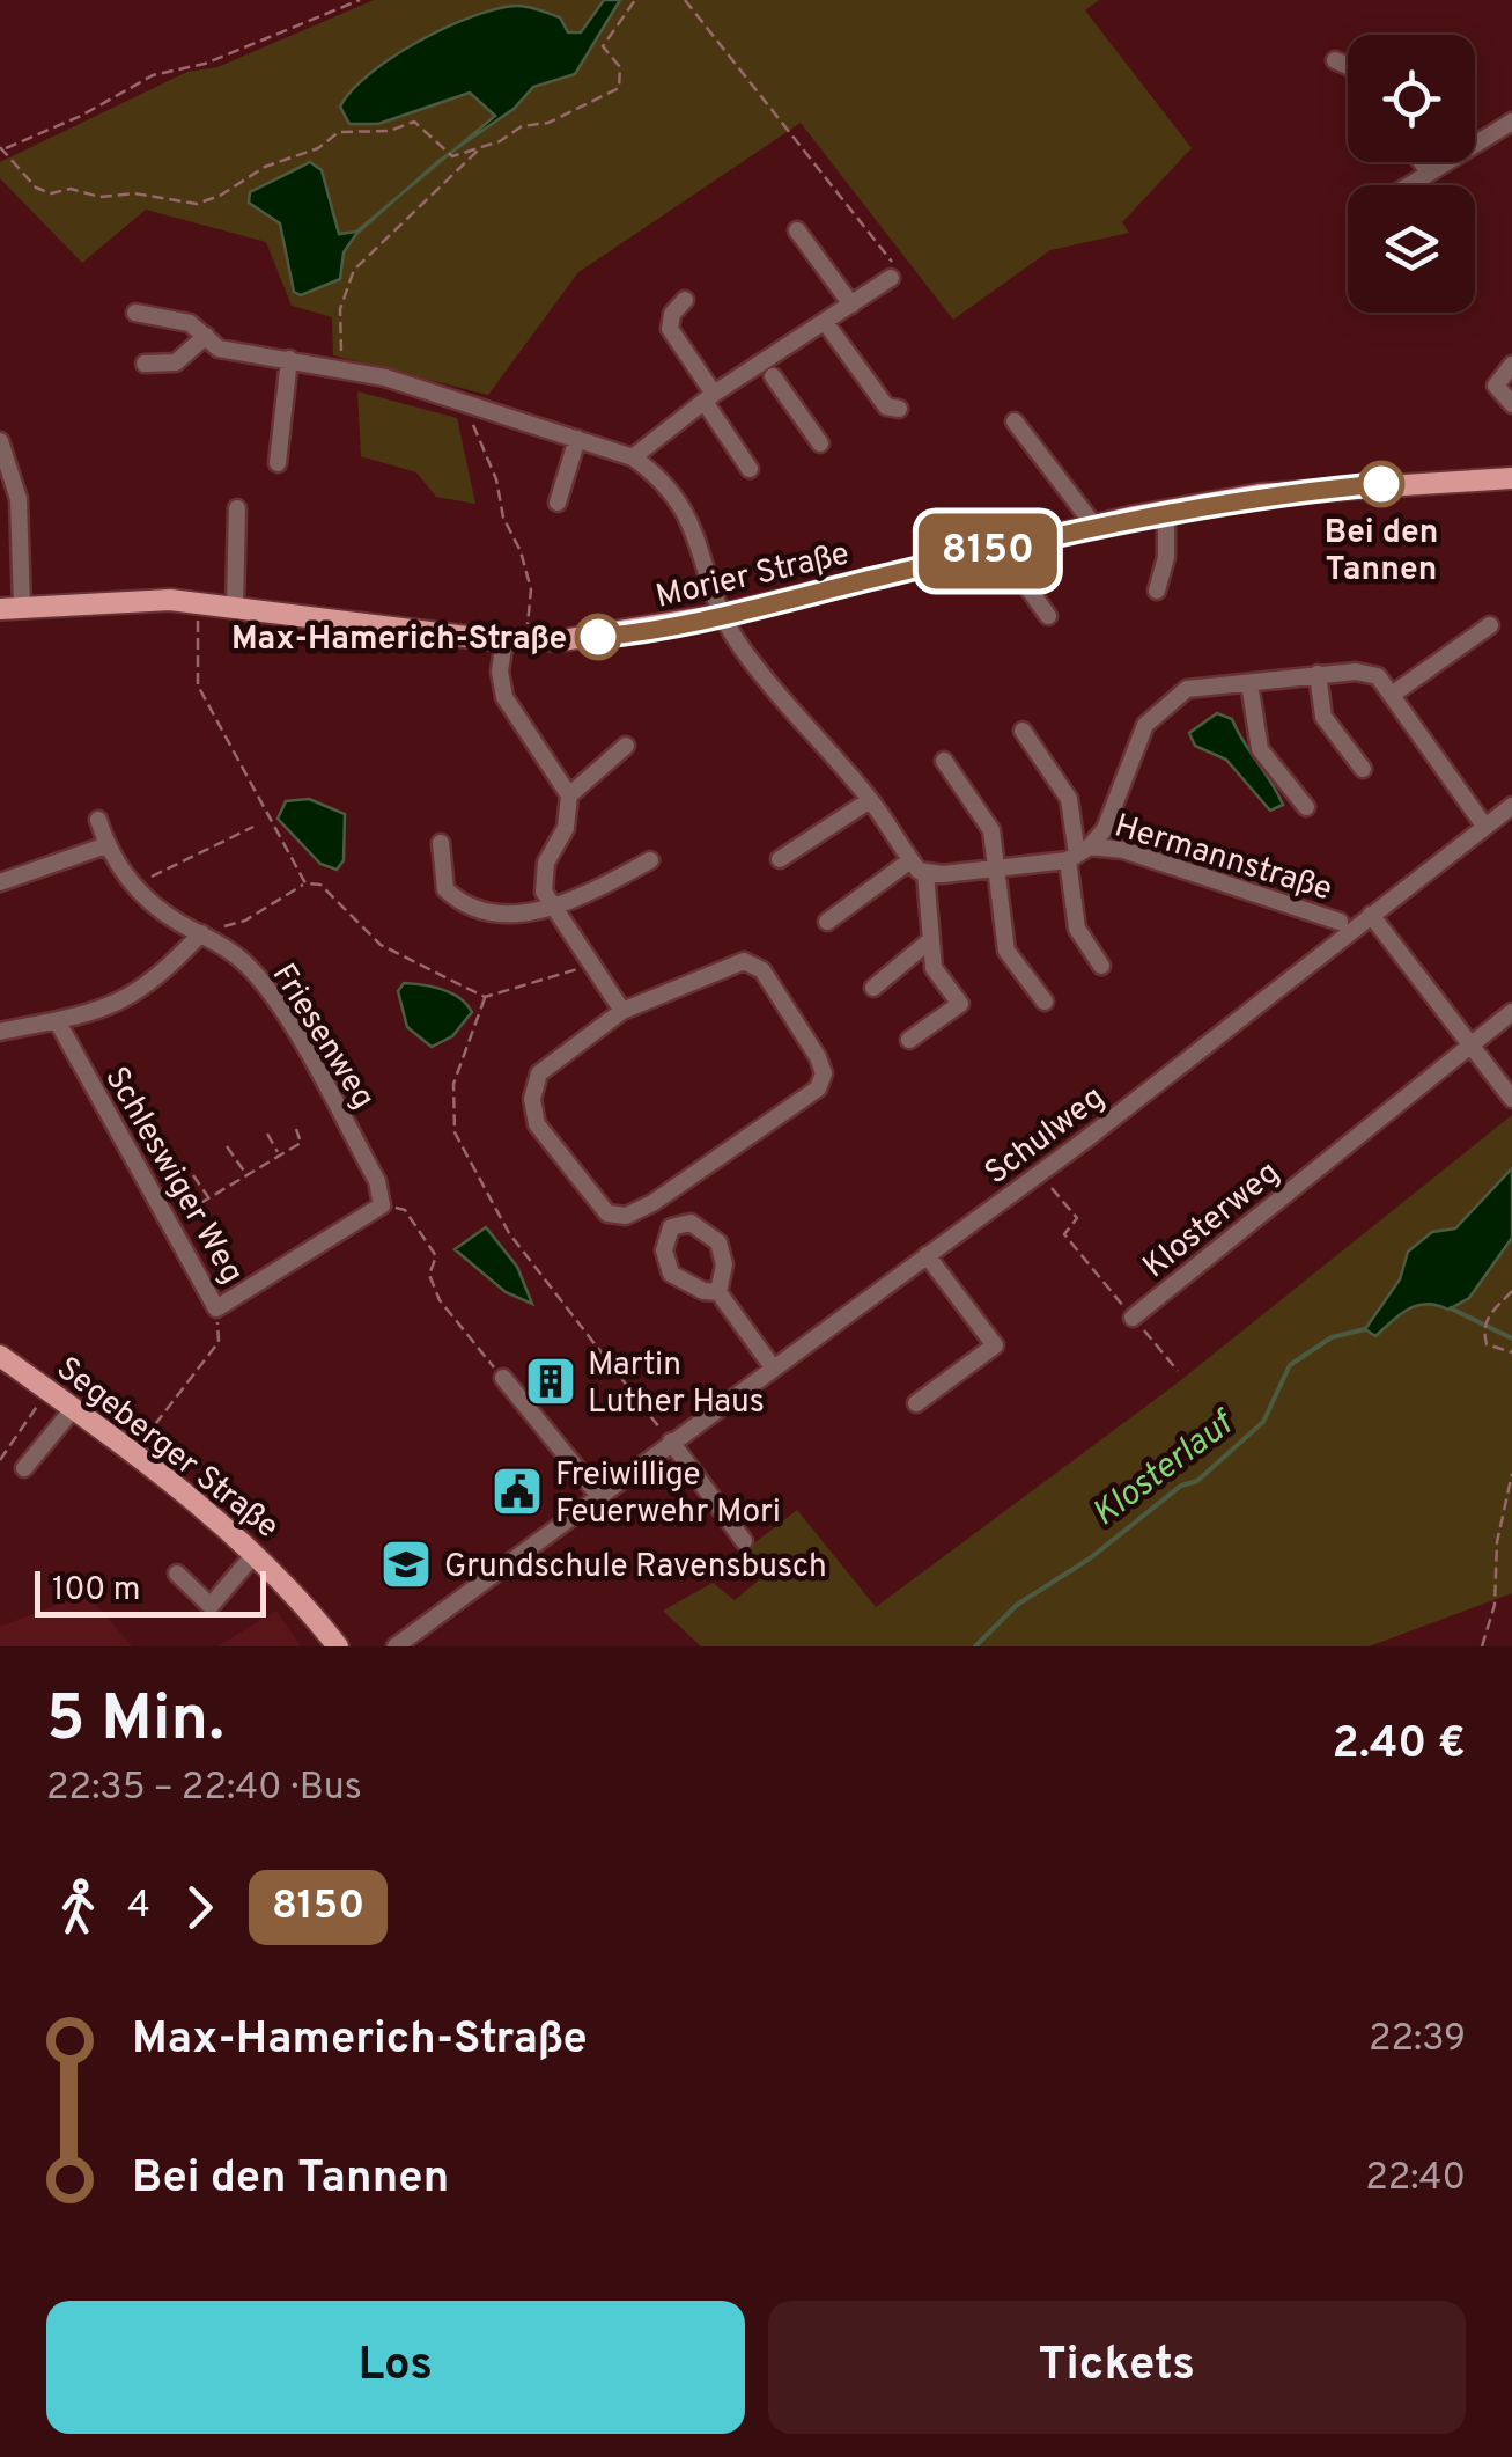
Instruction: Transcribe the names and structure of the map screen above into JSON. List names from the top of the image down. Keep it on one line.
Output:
{"streets":{"main road":["Morier Straße","Segeberger Straße"],"street":["Hermannstraße","Friesenweg","Schulweg","Schleswiger Weg","Klosterweg"]},"crossings":[["Friesenweg","Schleswiger Weg"],["Schulweg","Klosterweg"]],"water":["Klosterlauf"],"places":{"other":["Bei den Tannen","Max-Hamerich-Straße"],"building":["Martin Luther Haus"],"public building":["Freiwillige Feuerwehr Mori"],"school or university":["Grundschule Ravensbusch"]},"lines":["bus line 8150"],"scale_bar":"100 m","page":{"on_map":"8150","scale":"100 m","heading":["5 Min.","22:35 – 22:40 · Bus","2.40 €"],"legs":["4","8150"],"list":[{"name":"Max-Hamerich-Straße","value":"22:39"},{"name":"Bei den Tannen","value":"22:40"}],"buttons":["Los","Tickets"]}}
